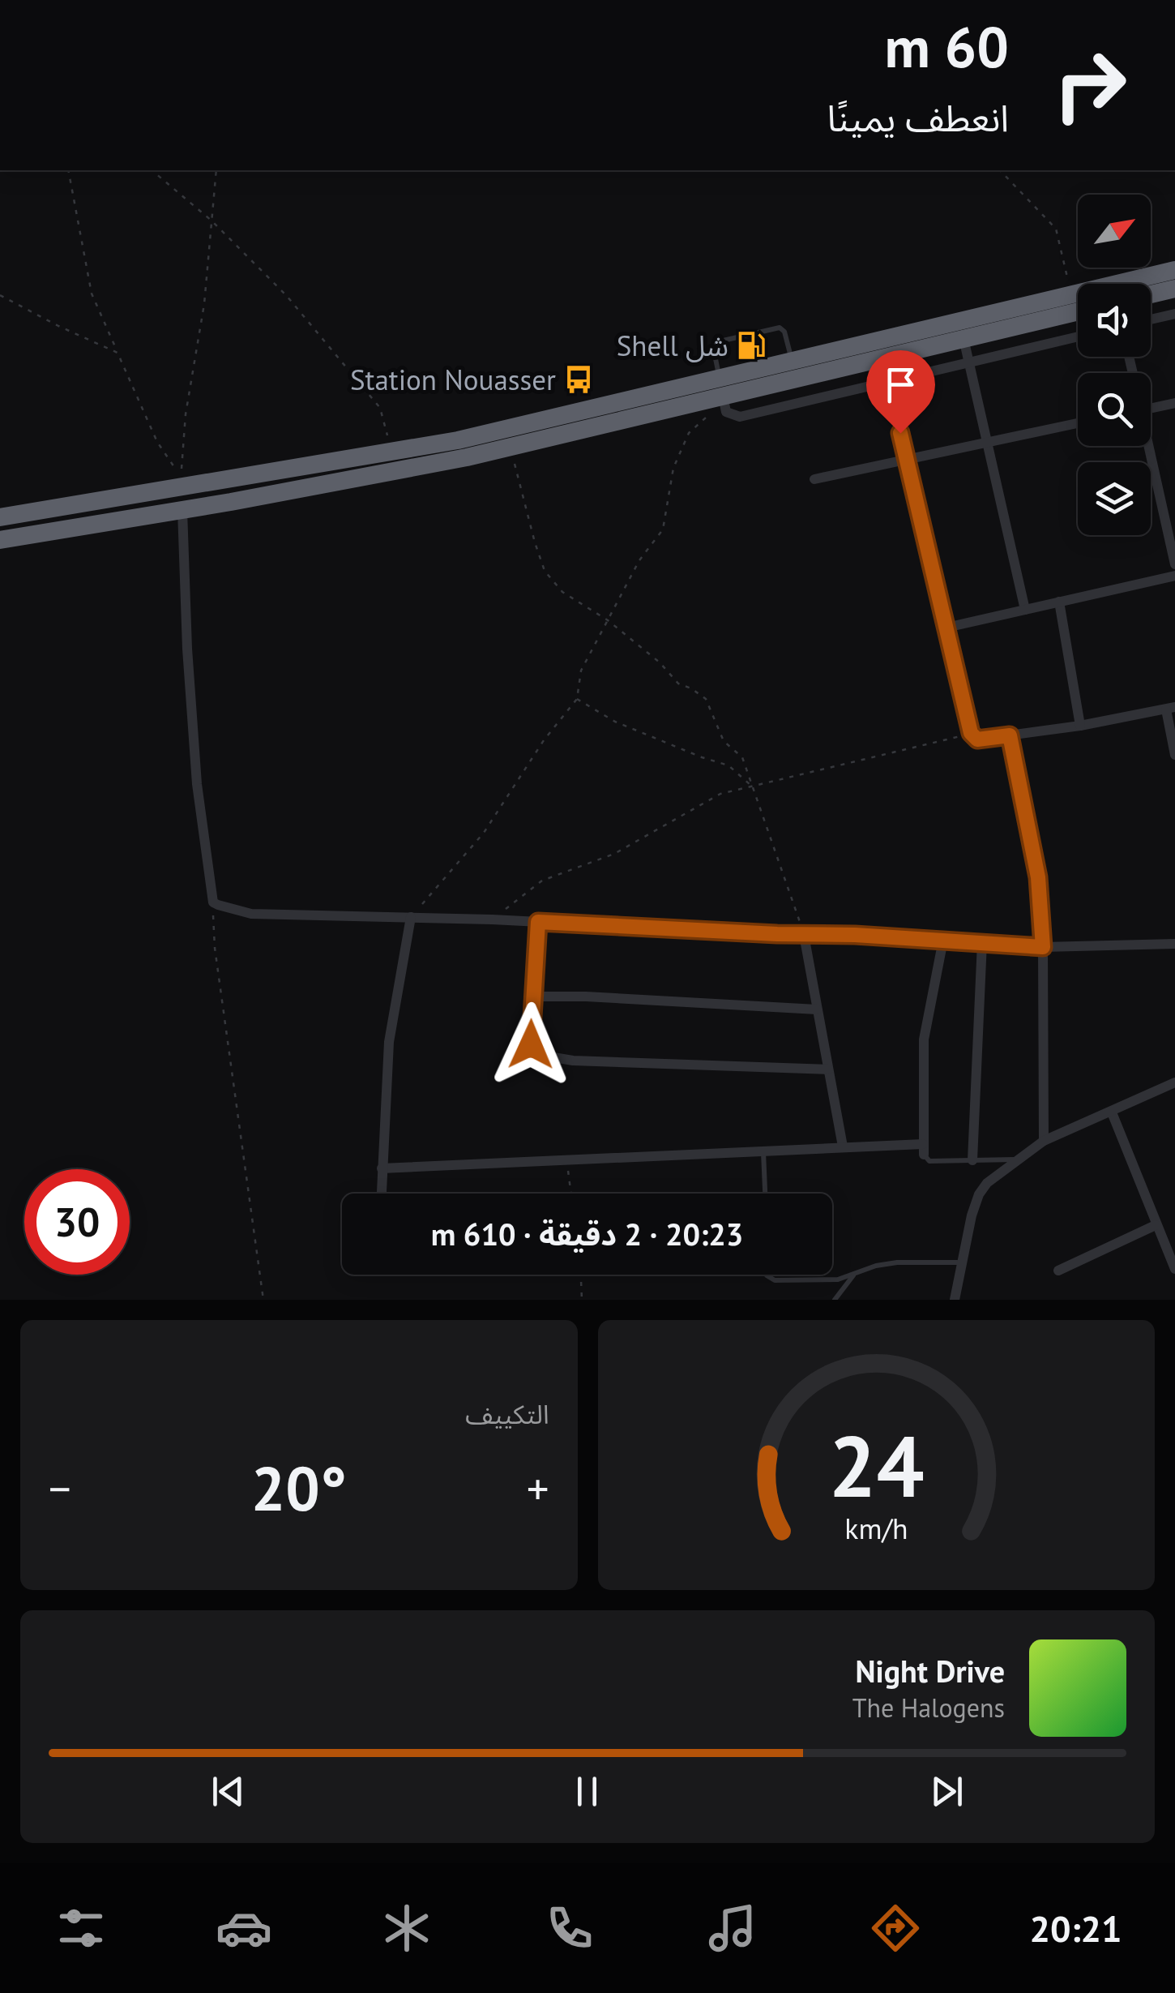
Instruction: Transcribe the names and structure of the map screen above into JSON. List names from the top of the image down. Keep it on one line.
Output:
{"places":{"fuel station":["Shell شل"],"bus stop":["Station Nouasser"]},"north":"top right","page":{"turn":["60 m","انعطف يمينًا"],"limit":"30","trip":"20:23 · 2 دقيقة · 610 m","tile":"التكييف","heat":["−","20°","+"],"song":["Night Drive","The Halogens"],"tabs":"20:21","gauge":["24","km/h"]}}
